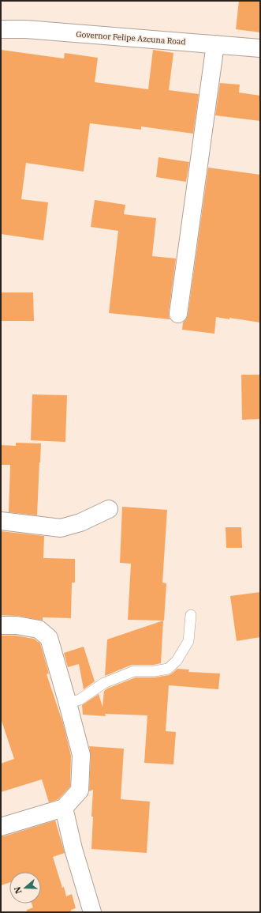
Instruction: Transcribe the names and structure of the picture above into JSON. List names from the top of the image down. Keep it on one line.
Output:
{"streets":{"street":["Governor Felipe Azcuna Road"]},"north":"left"}
